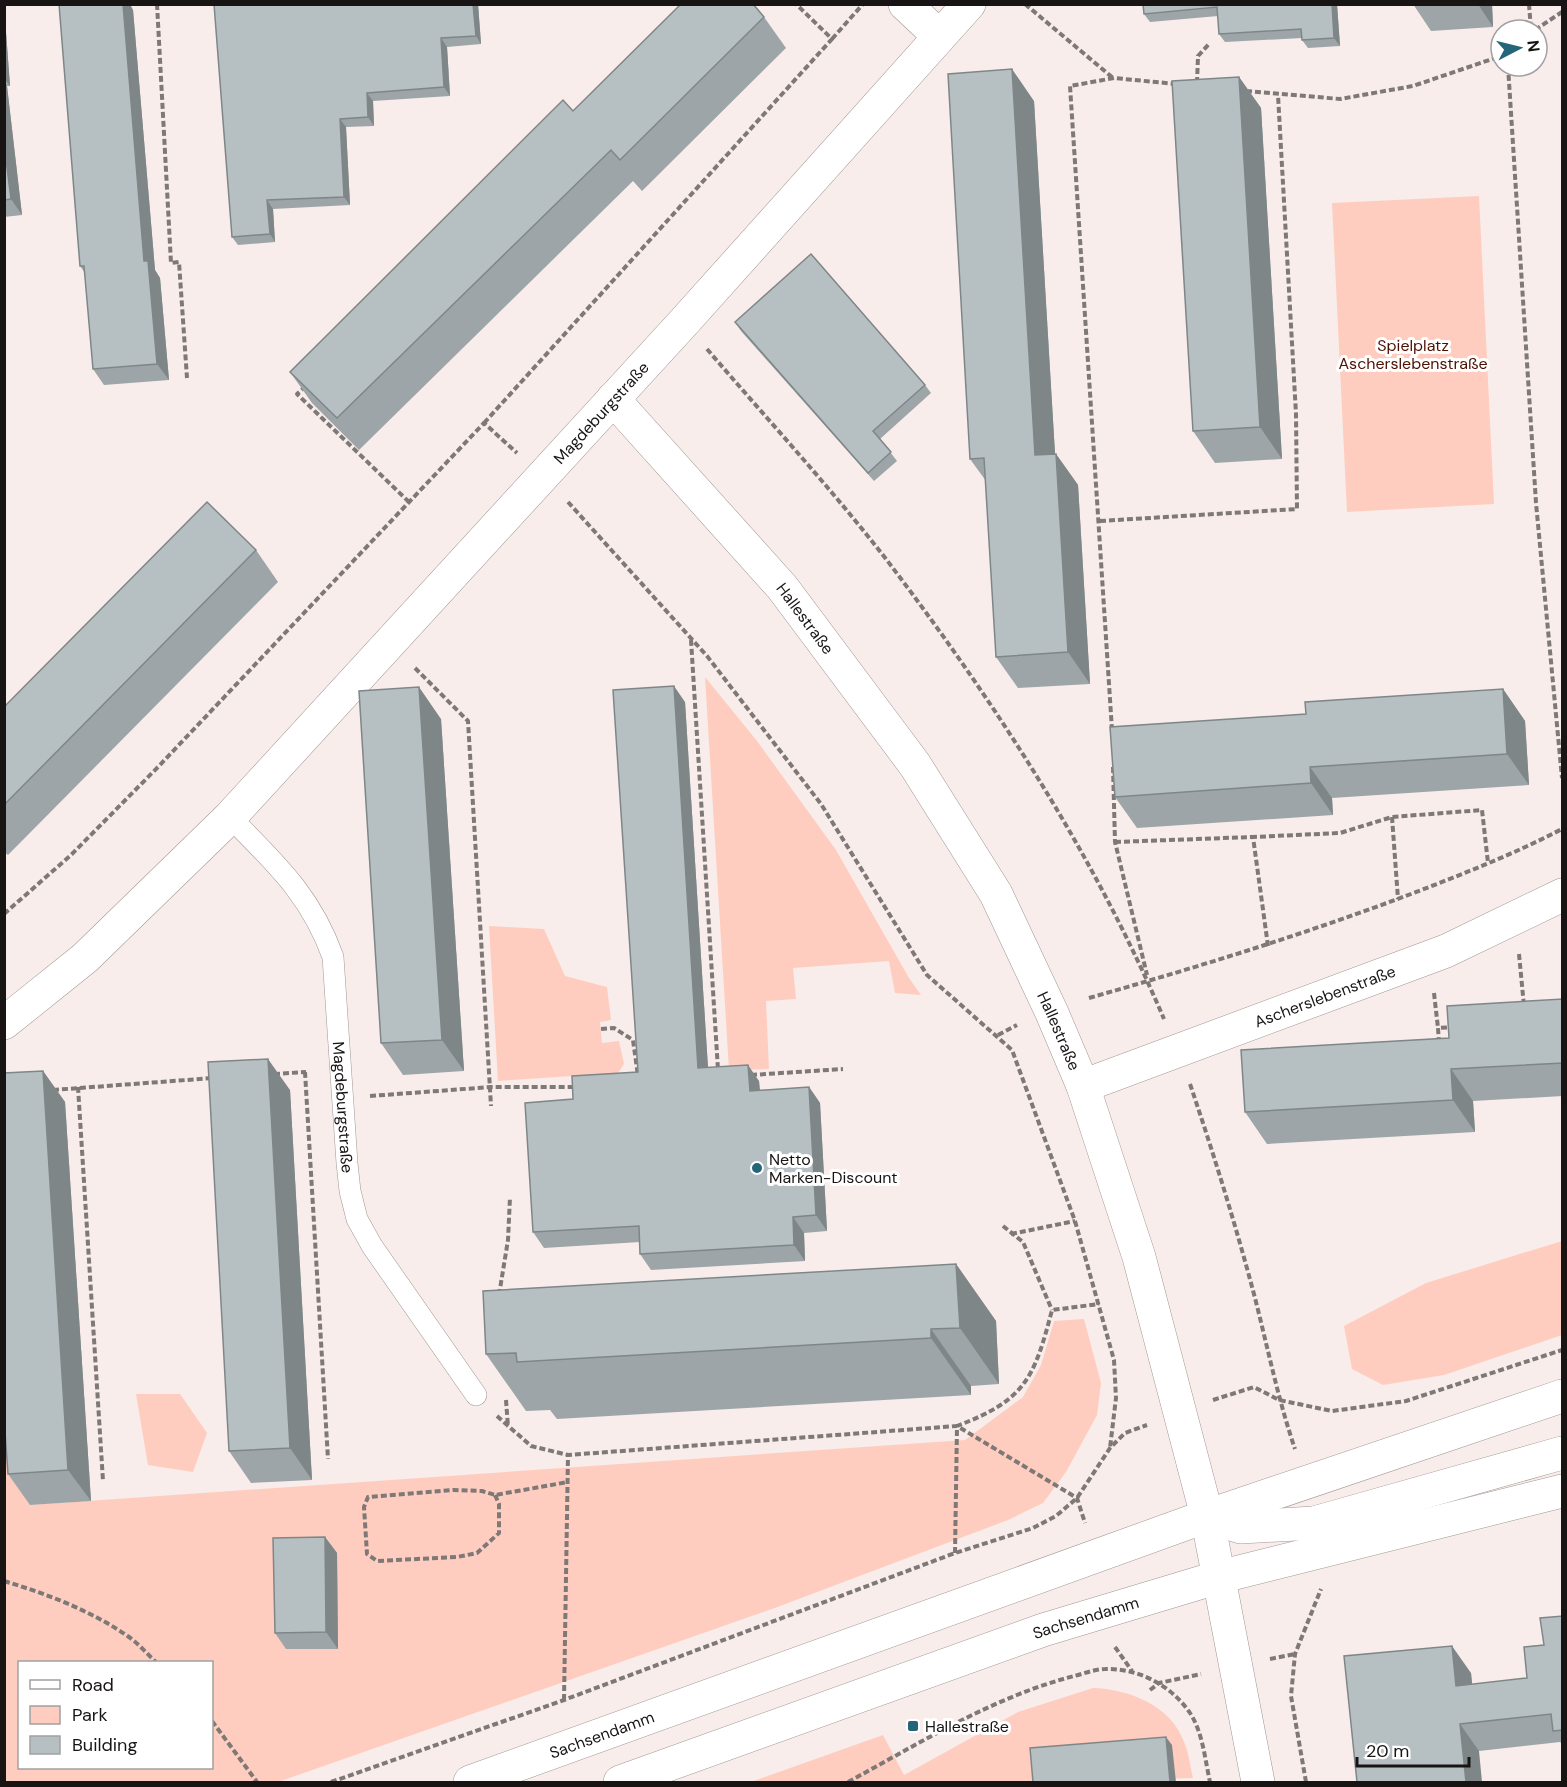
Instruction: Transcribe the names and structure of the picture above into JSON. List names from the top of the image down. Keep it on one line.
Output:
{"streets":{"street":["Magdeburgstraße","Hallestraße","Ascherslebenstraße","Sachsendamm"]},"crossings":[["Magdeburgstraße","Hallestraße"],["Hallestraße","Ascherslebenstraße"],["Hallestraße","Sachsendamm"]],"parks":["Spielplatz Ascherslebenstraße"],"places":{"other":["Netto Marken-Discount"],"transit":["Hallestraße"]},"legend":["Road","Park","Building"],"scale_bar":"20 m","north":"right"}
